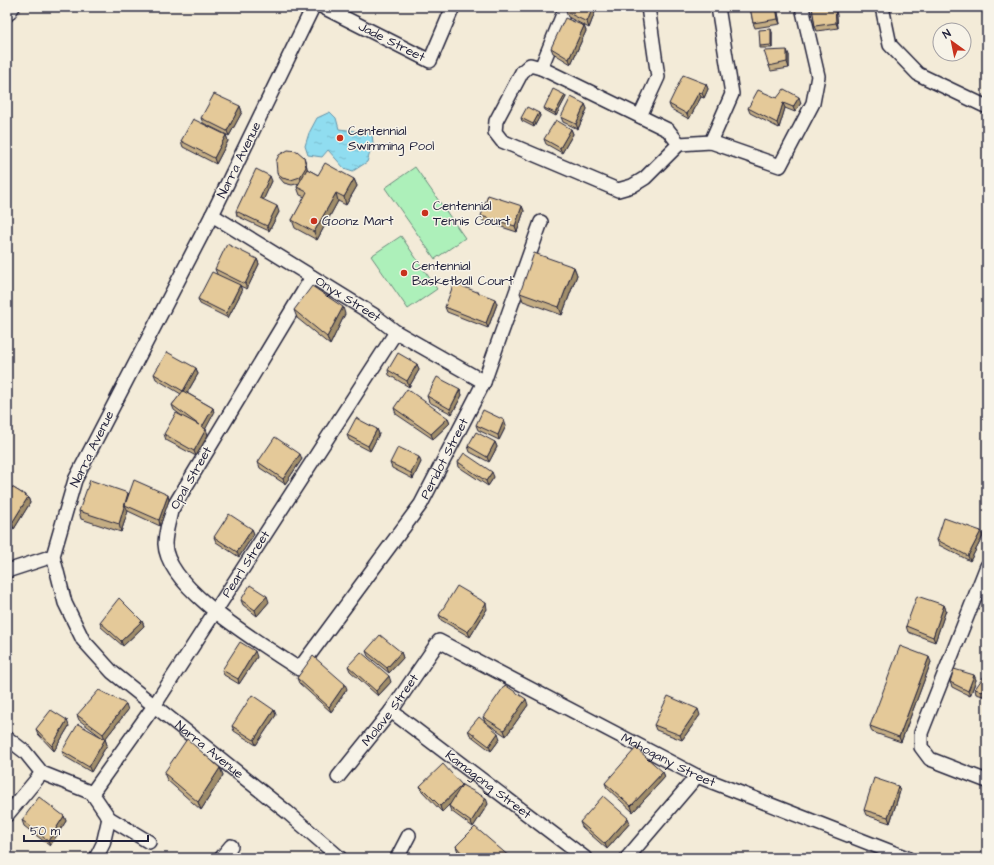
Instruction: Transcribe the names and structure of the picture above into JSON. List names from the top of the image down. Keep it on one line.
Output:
{"streets":{"street":["Jade Street","Narra Avenue","Onyx Street","Peridot Street","Opal Street","Pearl Street","Molave Street","Mahogany Street","Kamagong Street"]},"crossings":[["Narra Avenue","Onyx Street"],["Narra Avenue","Pearl Street"],["Onyx Street","Peridot Street"],["Onyx Street","Opal Street"],["Onyx Street","Pearl Street"],["Peridot Street","Opal Street"],["Opal Street","Pearl Street"],["Molave Street","Mahogany Street"],["Molave Street","Kamagong Street"]],"places":["Centennial Swimming Pool","Centennial Tennis Court","Goonz Mart","Centennial Basketball Court"],"scale_bar":"50 m","north":"top left"}
